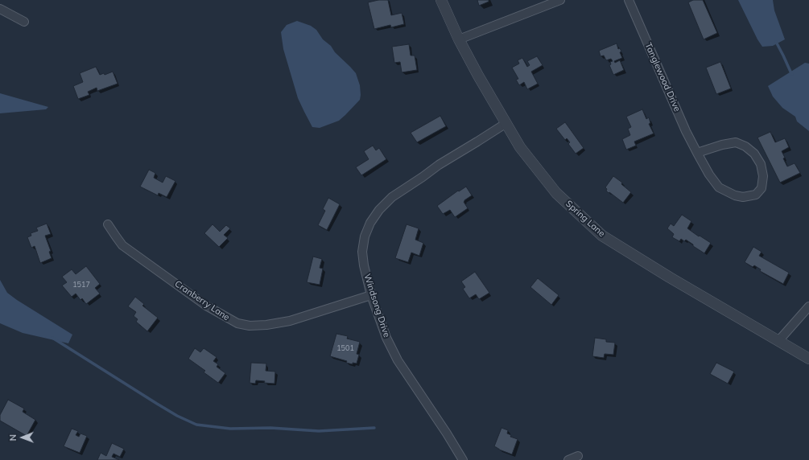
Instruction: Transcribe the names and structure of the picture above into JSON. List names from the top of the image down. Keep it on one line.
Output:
{"streets":{"street":["Tanglewood Drive","Spring Lane","Cranberry Lane","Windsong Drive"]},"crossings":[["Spring Lane","Windsong Drive"],["Cranberry Lane","Windsong Drive"]],"house_numbers":["1517","1501"],"north":"left"}
